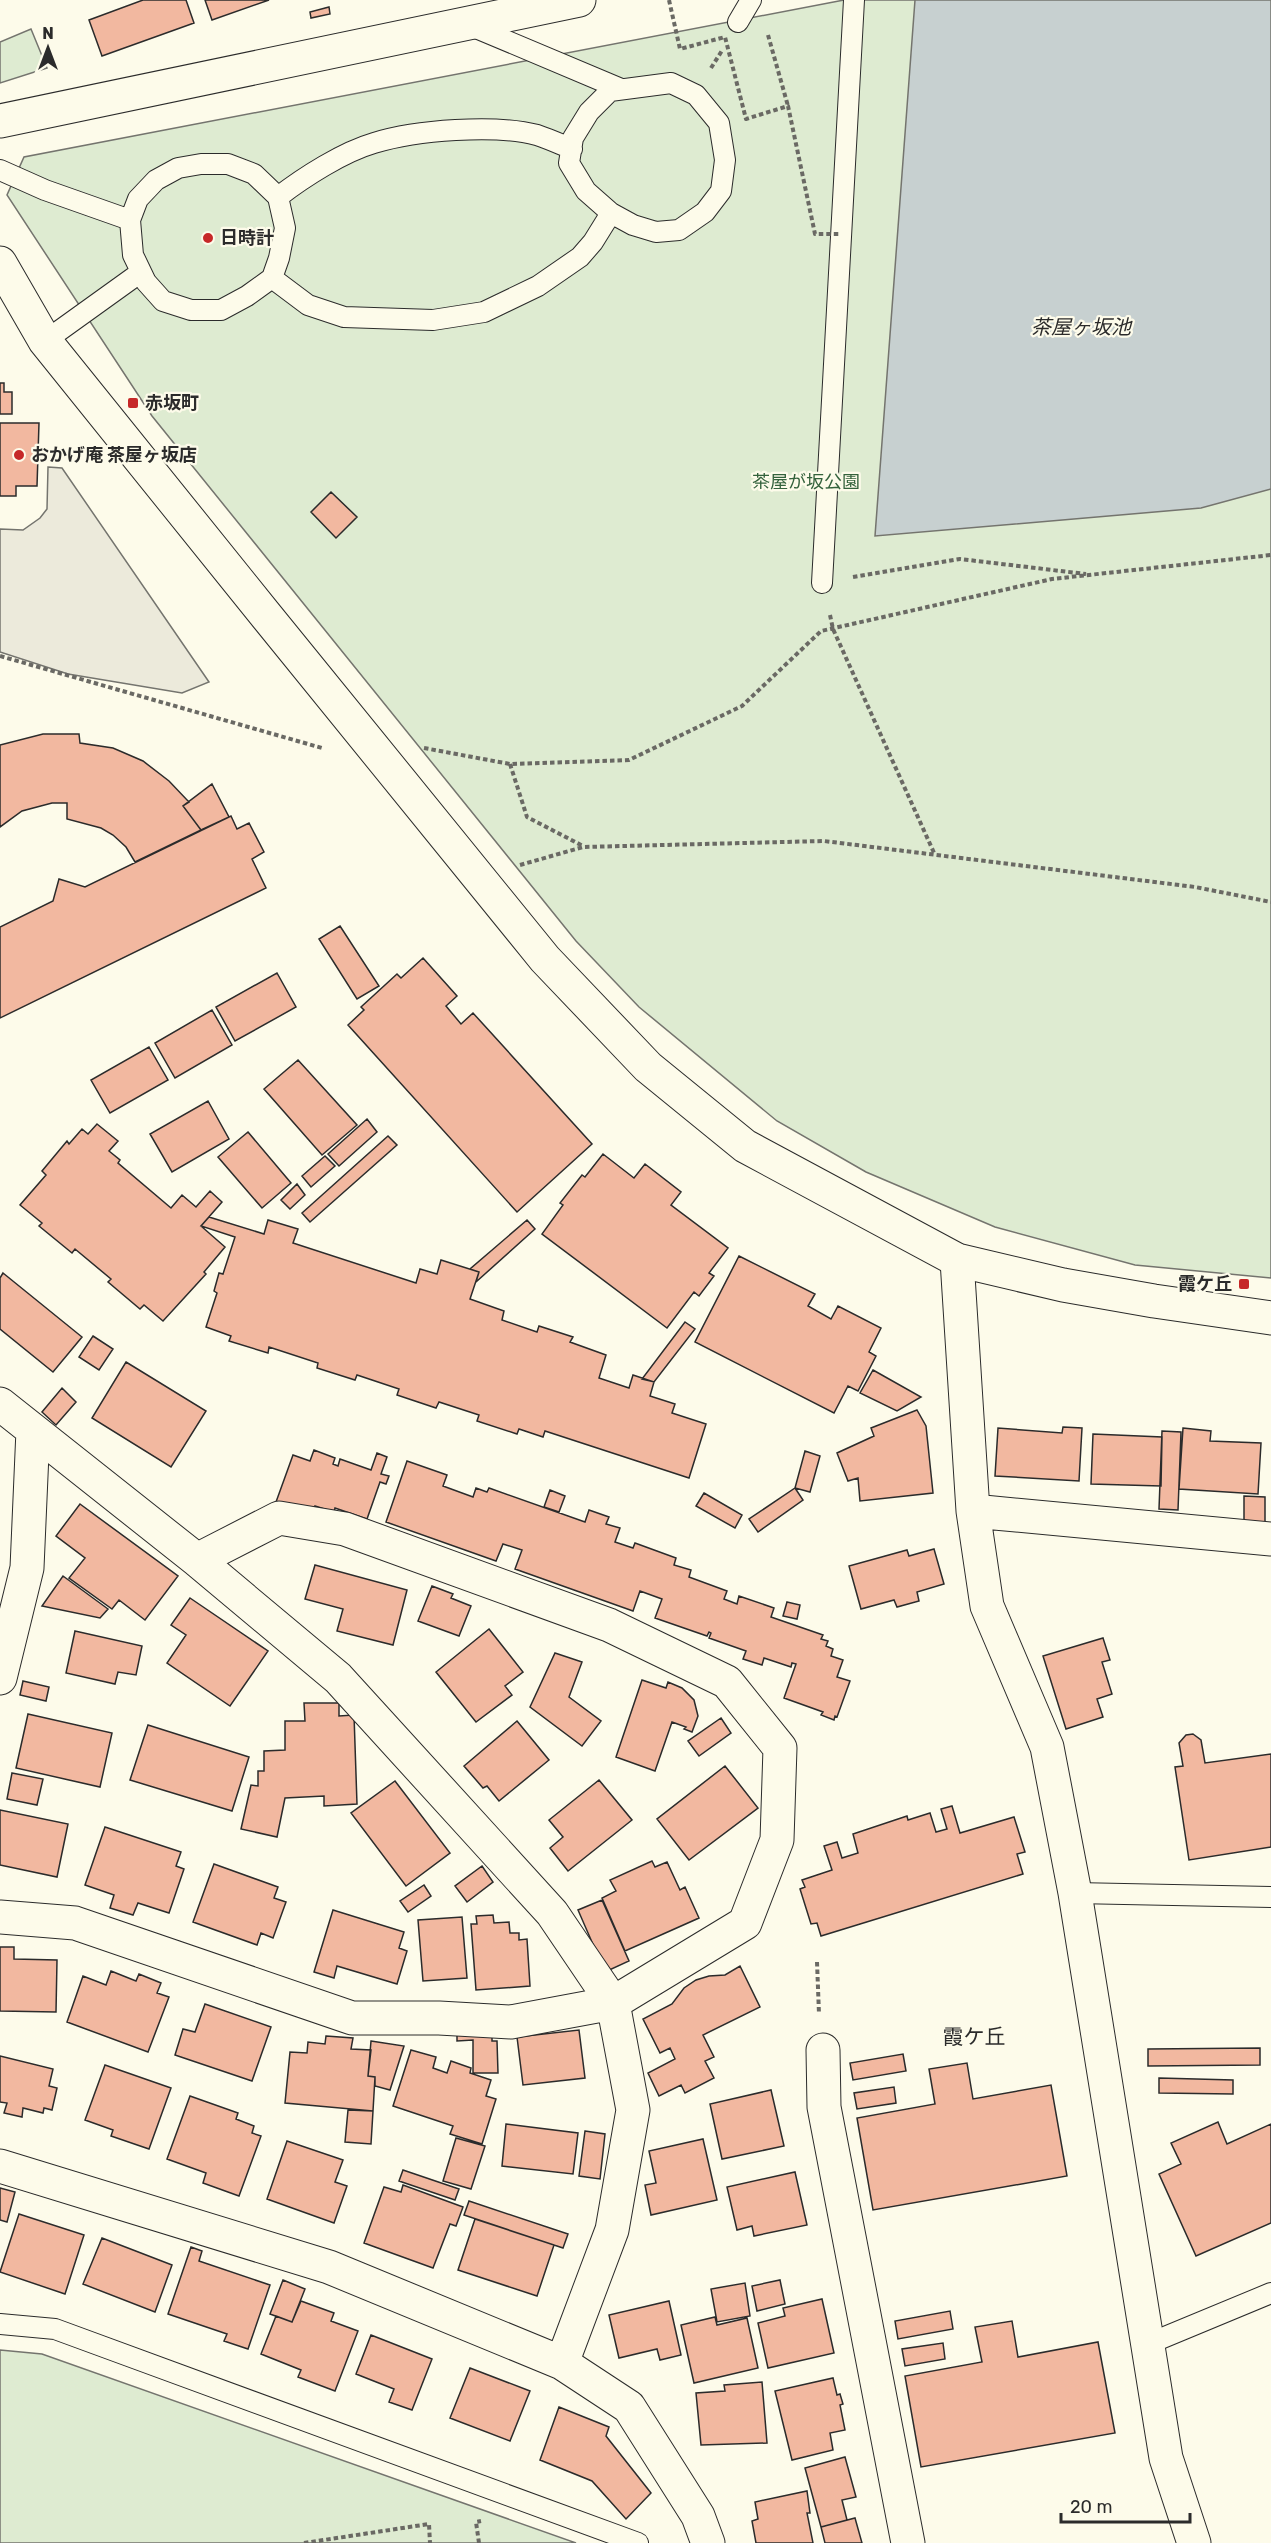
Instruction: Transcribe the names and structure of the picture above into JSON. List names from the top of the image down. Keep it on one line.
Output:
{"districts":["霞ケ丘"],"water":["茶屋ヶ坂池"],"parks":["茶屋が坂公園"],"places":{"other":["日時計","おかげ庵 茶屋ヶ坂店"],"transit":["赤坂町","霞ケ丘"]},"scale_bar":"20 m","north":"top"}
